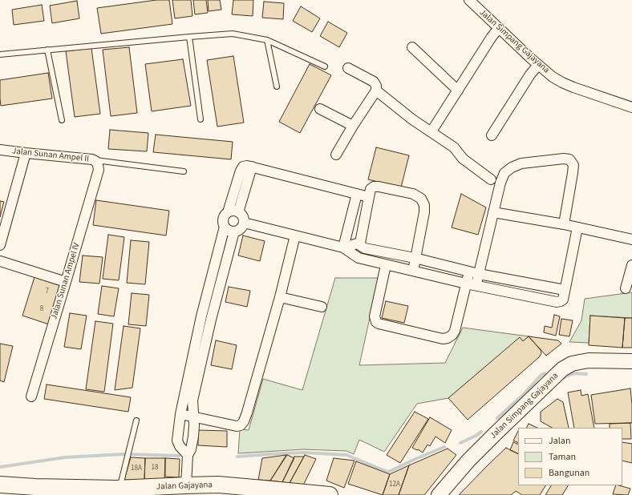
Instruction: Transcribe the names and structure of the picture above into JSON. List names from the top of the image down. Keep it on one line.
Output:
{"streets":{"main road":["Jalan Simpang Gajayana","Jalan Gajayana"],"street":["Jalan Sunan Ampel II","Jalan Sunan Ampel IV"]},"crossings":[["Jalan Sunan Ampel II","Jalan Sunan Ampel IV"]],"house_numbers":["7","8","18","18A","12A"],"legend":["Jalan","Taman","Bangunan"]}
